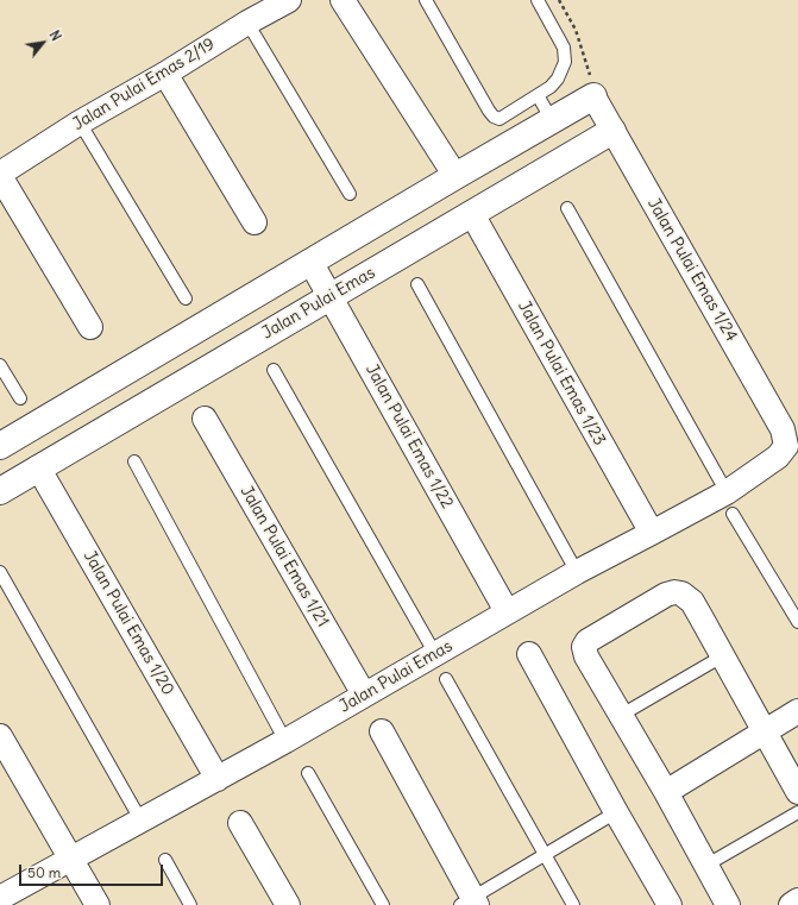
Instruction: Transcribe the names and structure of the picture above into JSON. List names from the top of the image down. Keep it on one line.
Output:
{"streets":{"street":["Jalan Pulai Emas 2/19","Jalan Pulai Emas 1/24","Jalan Pulai Emas","Jalan Pulai Emas 1/23","Jalan Pulai Emas 1/22","Jalan Pulai Emas 1/21","Jalan Pulai Emas 1/20"]},"crossings":[["Jalan Pulai Emas 1/24","Jalan Pulai Emas"],["Jalan Pulai Emas","Jalan Pulai Emas 1/23"],["Jalan Pulai Emas","Jalan Pulai Emas 1/22"],["Jalan Pulai Emas","Jalan Pulai Emas 1/21"],["Jalan Pulai Emas","Jalan Pulai Emas 1/20"]],"scale_bar":"50 m","north":"top right"}
